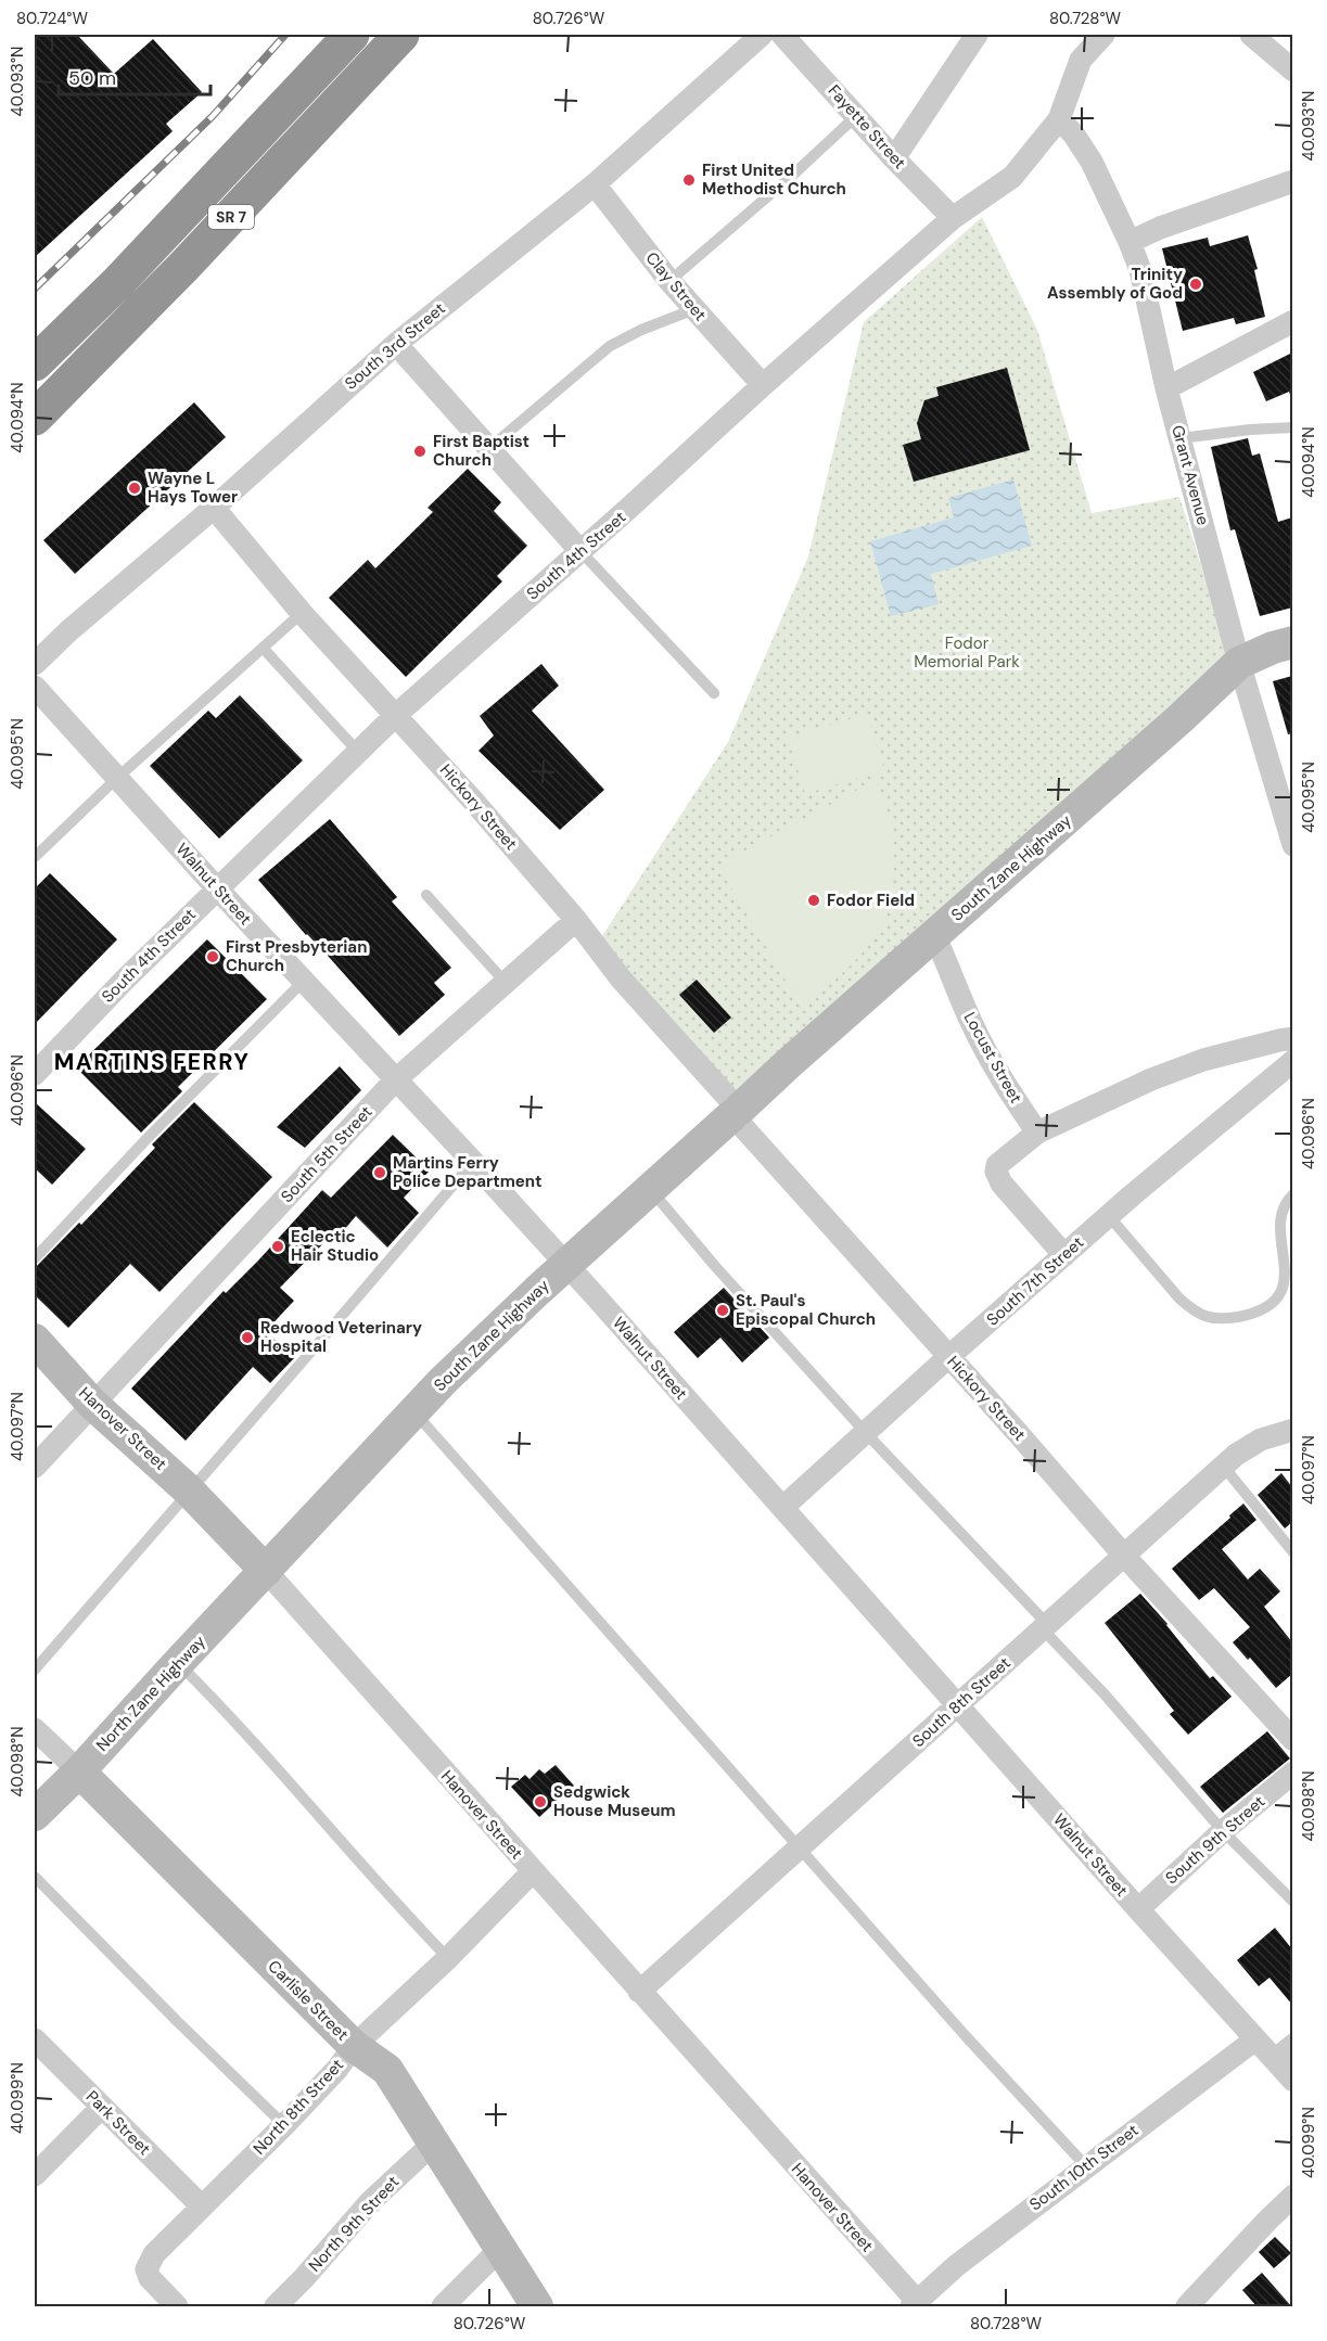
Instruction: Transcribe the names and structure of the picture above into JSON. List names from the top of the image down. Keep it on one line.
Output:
{"streets":{"highway":["SR 7"],"street":["Fayette Street","Clay Street","South 3rd Street","Grant Avenue","South 4th Street","Hickory Street","South Zane Highway","Walnut Street","Locust Street","South 5th Street","South 7th Street","Hanover Street","North Zane Highway","South 8th Street","South 9th Street","Carlisle Street","North 8th Street","Park Street","South 10th Street","North 9th Street"]},"crossings":[["Fayette Street","South 4th Street"],["Clay Street","South 3rd Street"],["Clay Street","South 4th Street"],["South 3rd Street","Hickory Street"],["Grant Avenue","South 4th Street"],["Grant Avenue","South Zane Highway"],["South 4th Street","Hickory Street"],["South 4th Street","Walnut Street"],["Hickory Street","South Zane Highway"],["Hickory Street","South 5th Street"],["Hickory Street","South 7th Street"],["Hickory Street","South 8th Street"],["South Zane Highway","Walnut Street"],["South Zane Highway","Locust Street"],["South Zane Highway","Hanover Street"],["South Zane Highway","North Zane Highway"],["Walnut Street","South 5th Street"],["Walnut Street","South 7th Street"],["Walnut Street","South 8th Street"],["Walnut Street","South 9th Street"],["Walnut Street","South 10th Street"],["South 5th Street","Hanover Street"],["Hanover Street","North Zane Highway"],["Hanover Street","South 8th Street"],["Hanover Street","North 8th Street"],["Hanover Street","South 10th Street"],["North Zane Highway","Carlisle Street"],["Carlisle Street","North 8th Street"],["Carlisle Street","North 9th Street"],["North 8th Street","Park Street"]],"districts":["MARTINS FERRY"],"parks":["Fodor Memorial Park"],"places":["First United Methodist Church","Trinity Assembly of God","First Baptist Church","Wayne L Hays Tower","Fodor Field","First Presbyterian Church","Martins Ferry Police Department","Eclectic Hair Studio","St. Paul's Episcopal Church","Redwood Veterinary Hospital","Sedgwick House Museum"],"scale_bar":"50 m","coordinates":["80.724°W","80.726°W","80.728°W","40.093°N","40.094°N","40.095°N","40.096°N","40.097°N","40.098°N","40.099°N"]}
